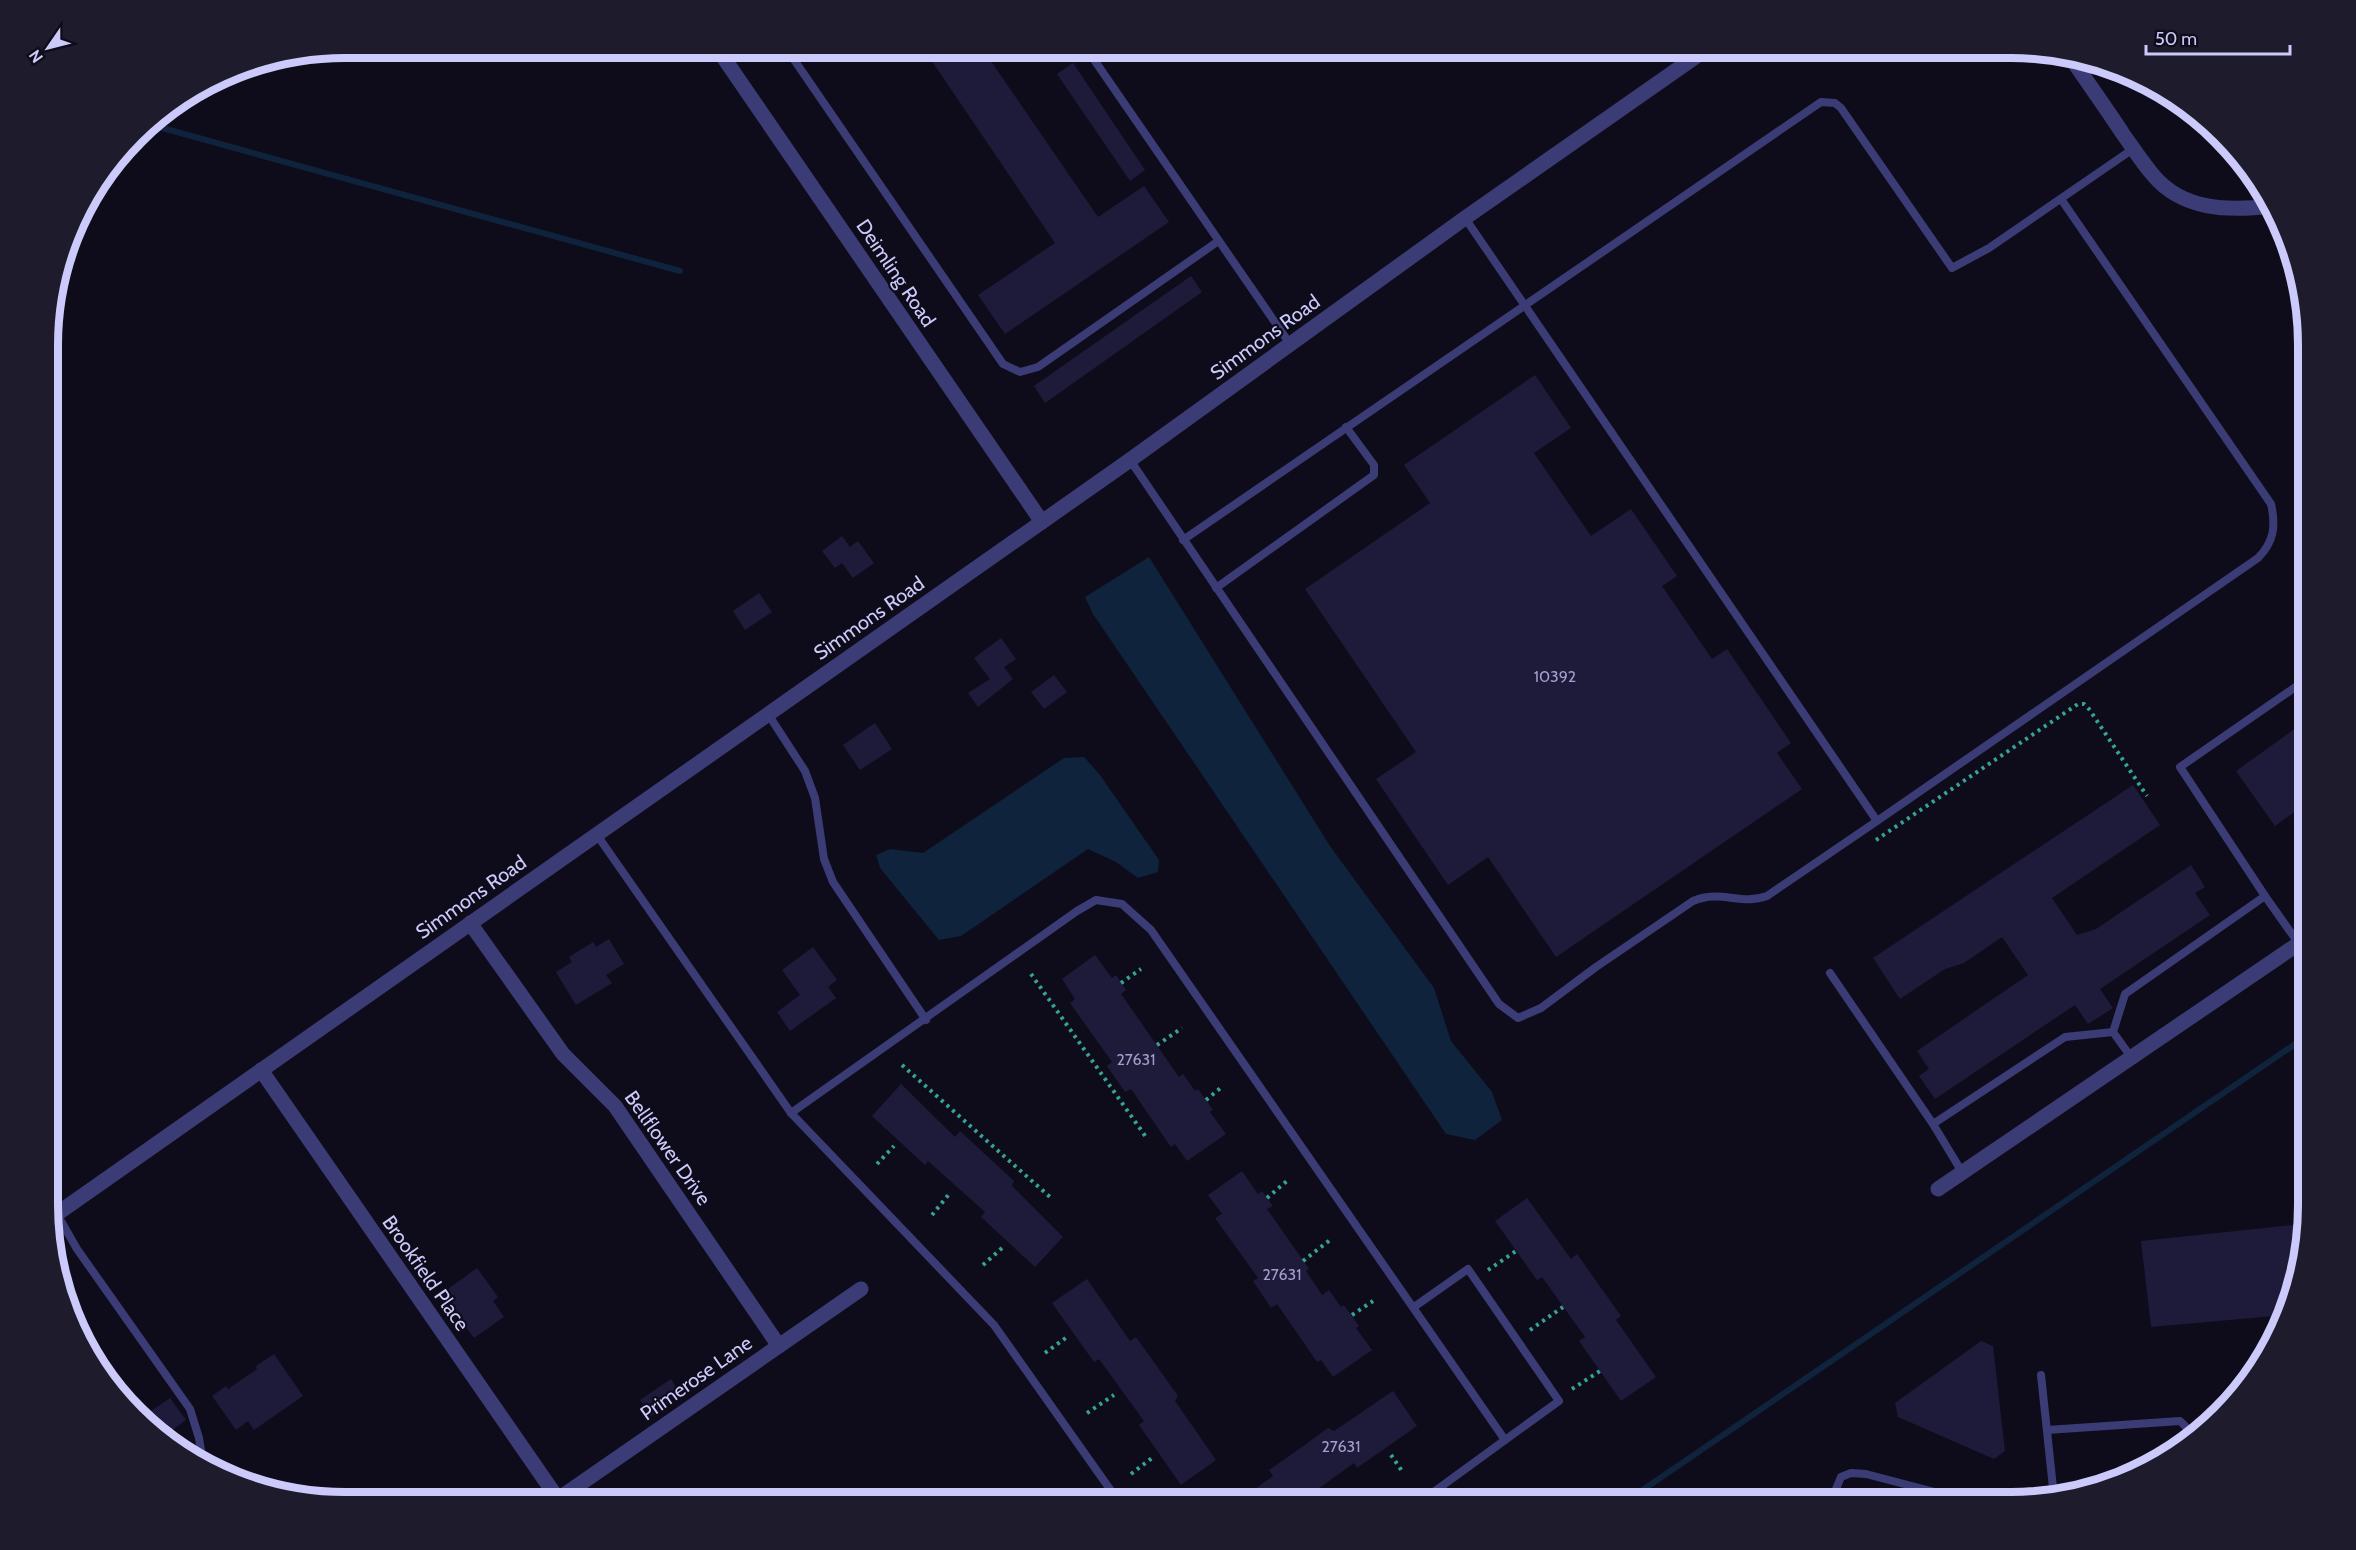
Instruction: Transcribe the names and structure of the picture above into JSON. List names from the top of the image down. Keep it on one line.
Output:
{"streets":{"street":["Deimling Road","Simmons Road","Bellflower Drive","Brookfield Place","Primerose Lane"]},"crossings":[["Deimling Road","Simmons Road"],["Simmons Road","Bellflower Drive"],["Simmons Road","Brookfield Place"],["Bellflower Drive","Primerose Lane"]],"house_numbers":["10392","27631","27631","27631"],"scale_bar":"50 m","north":"bottom left"}
